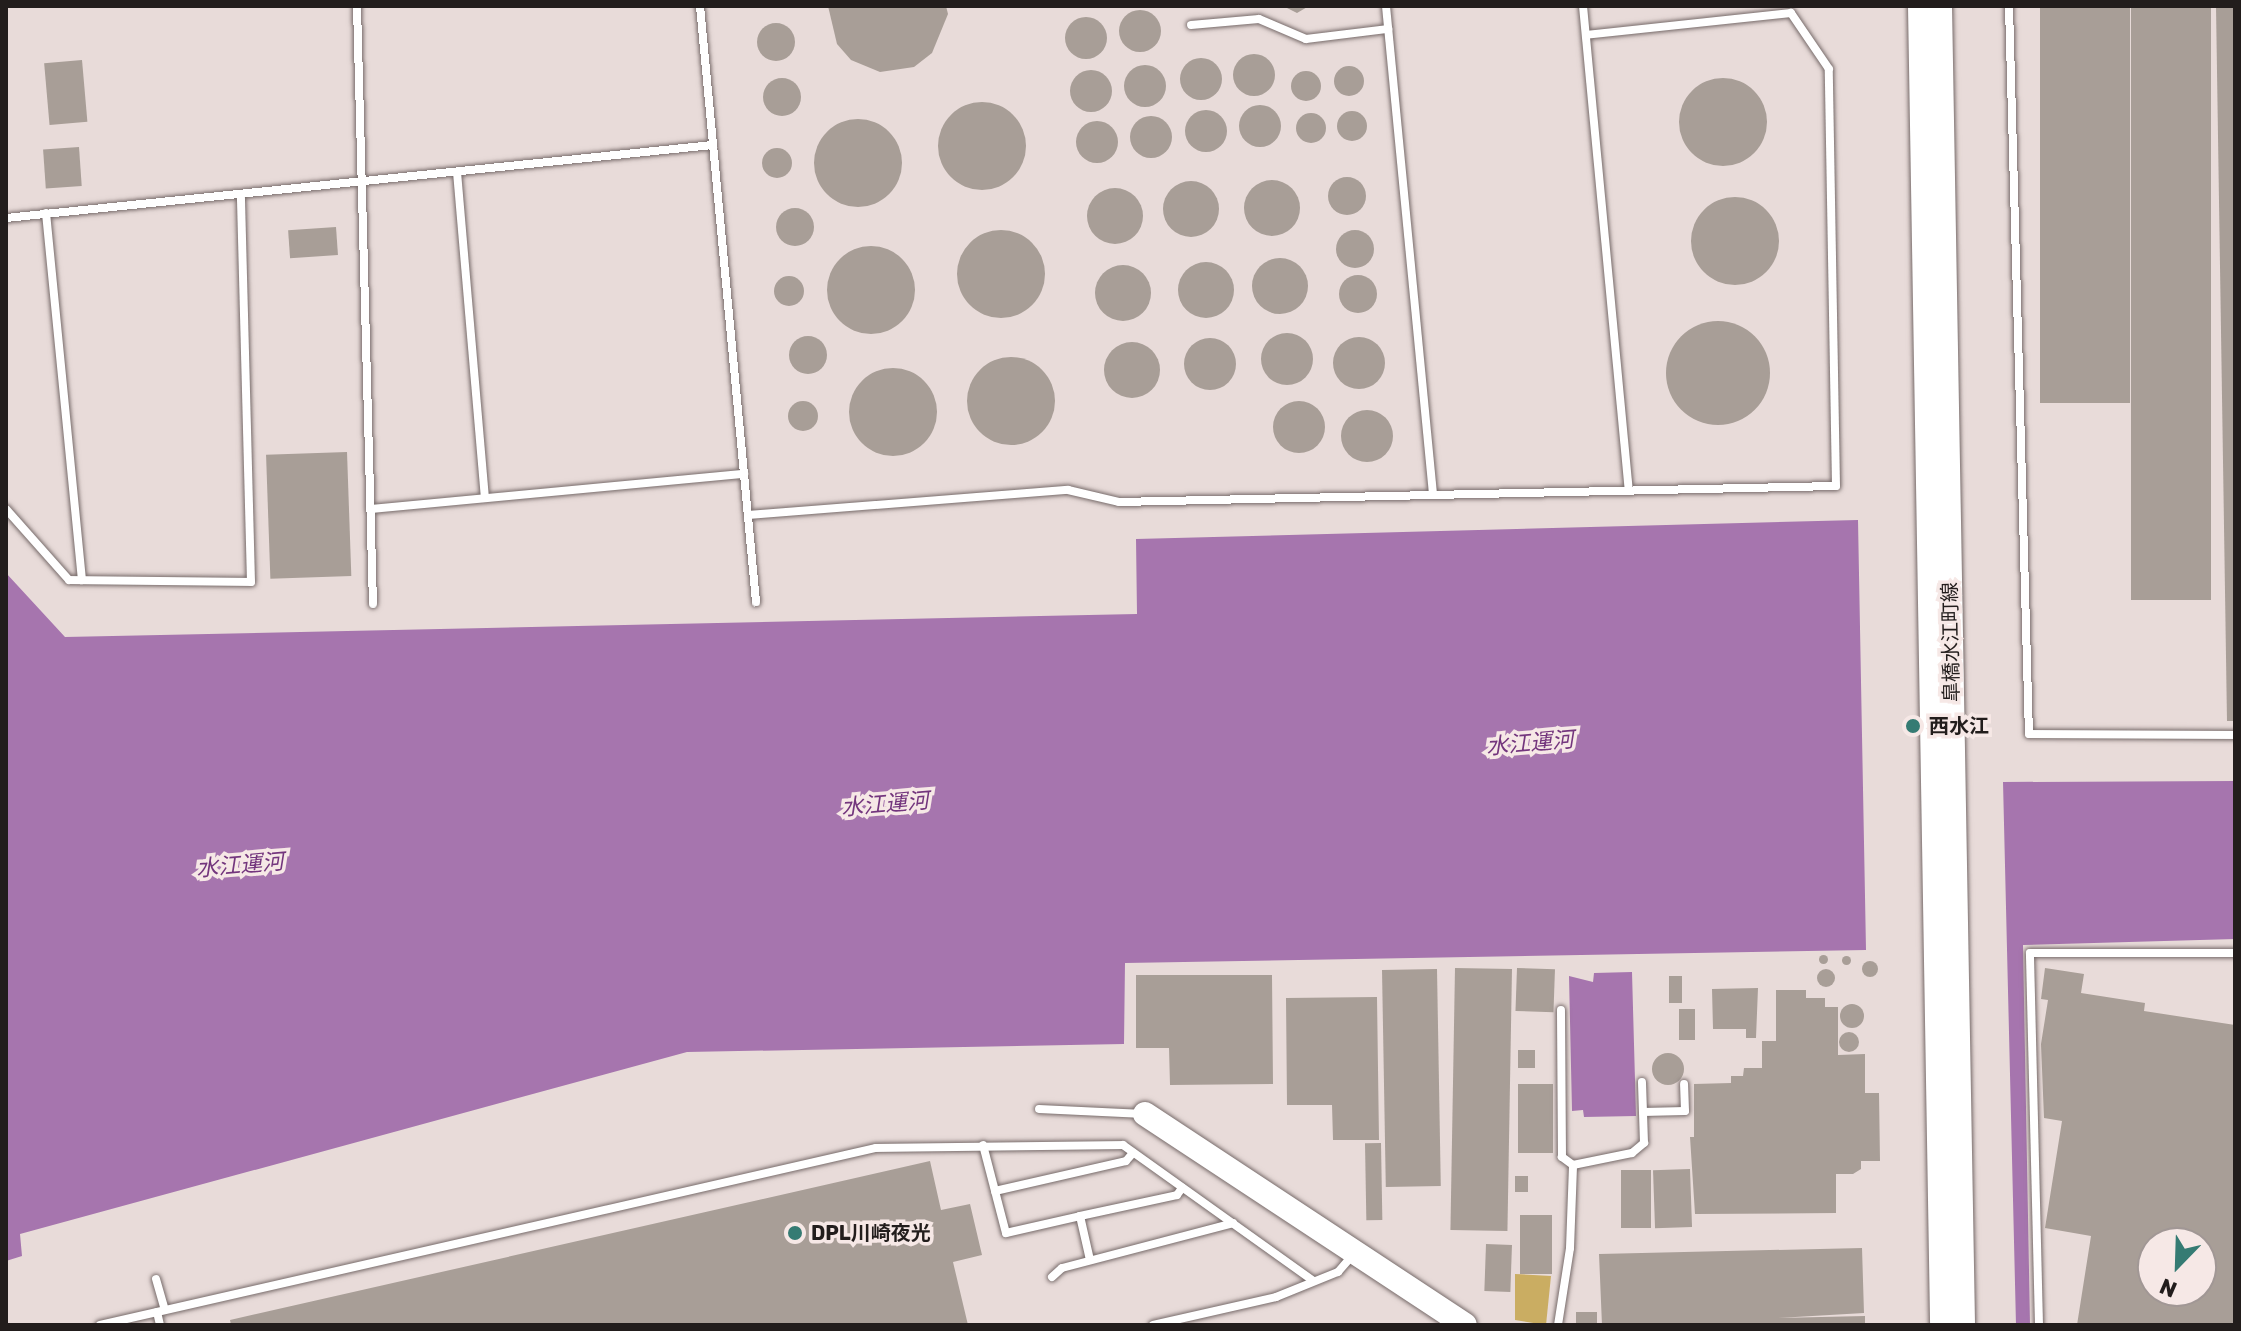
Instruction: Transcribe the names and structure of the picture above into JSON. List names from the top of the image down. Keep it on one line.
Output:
{"streets":{"street":["皐橋水江町線"]},"water":["水江運河"],"places":["西水江","DPL川崎夜光"],"north":"bottom left"}
